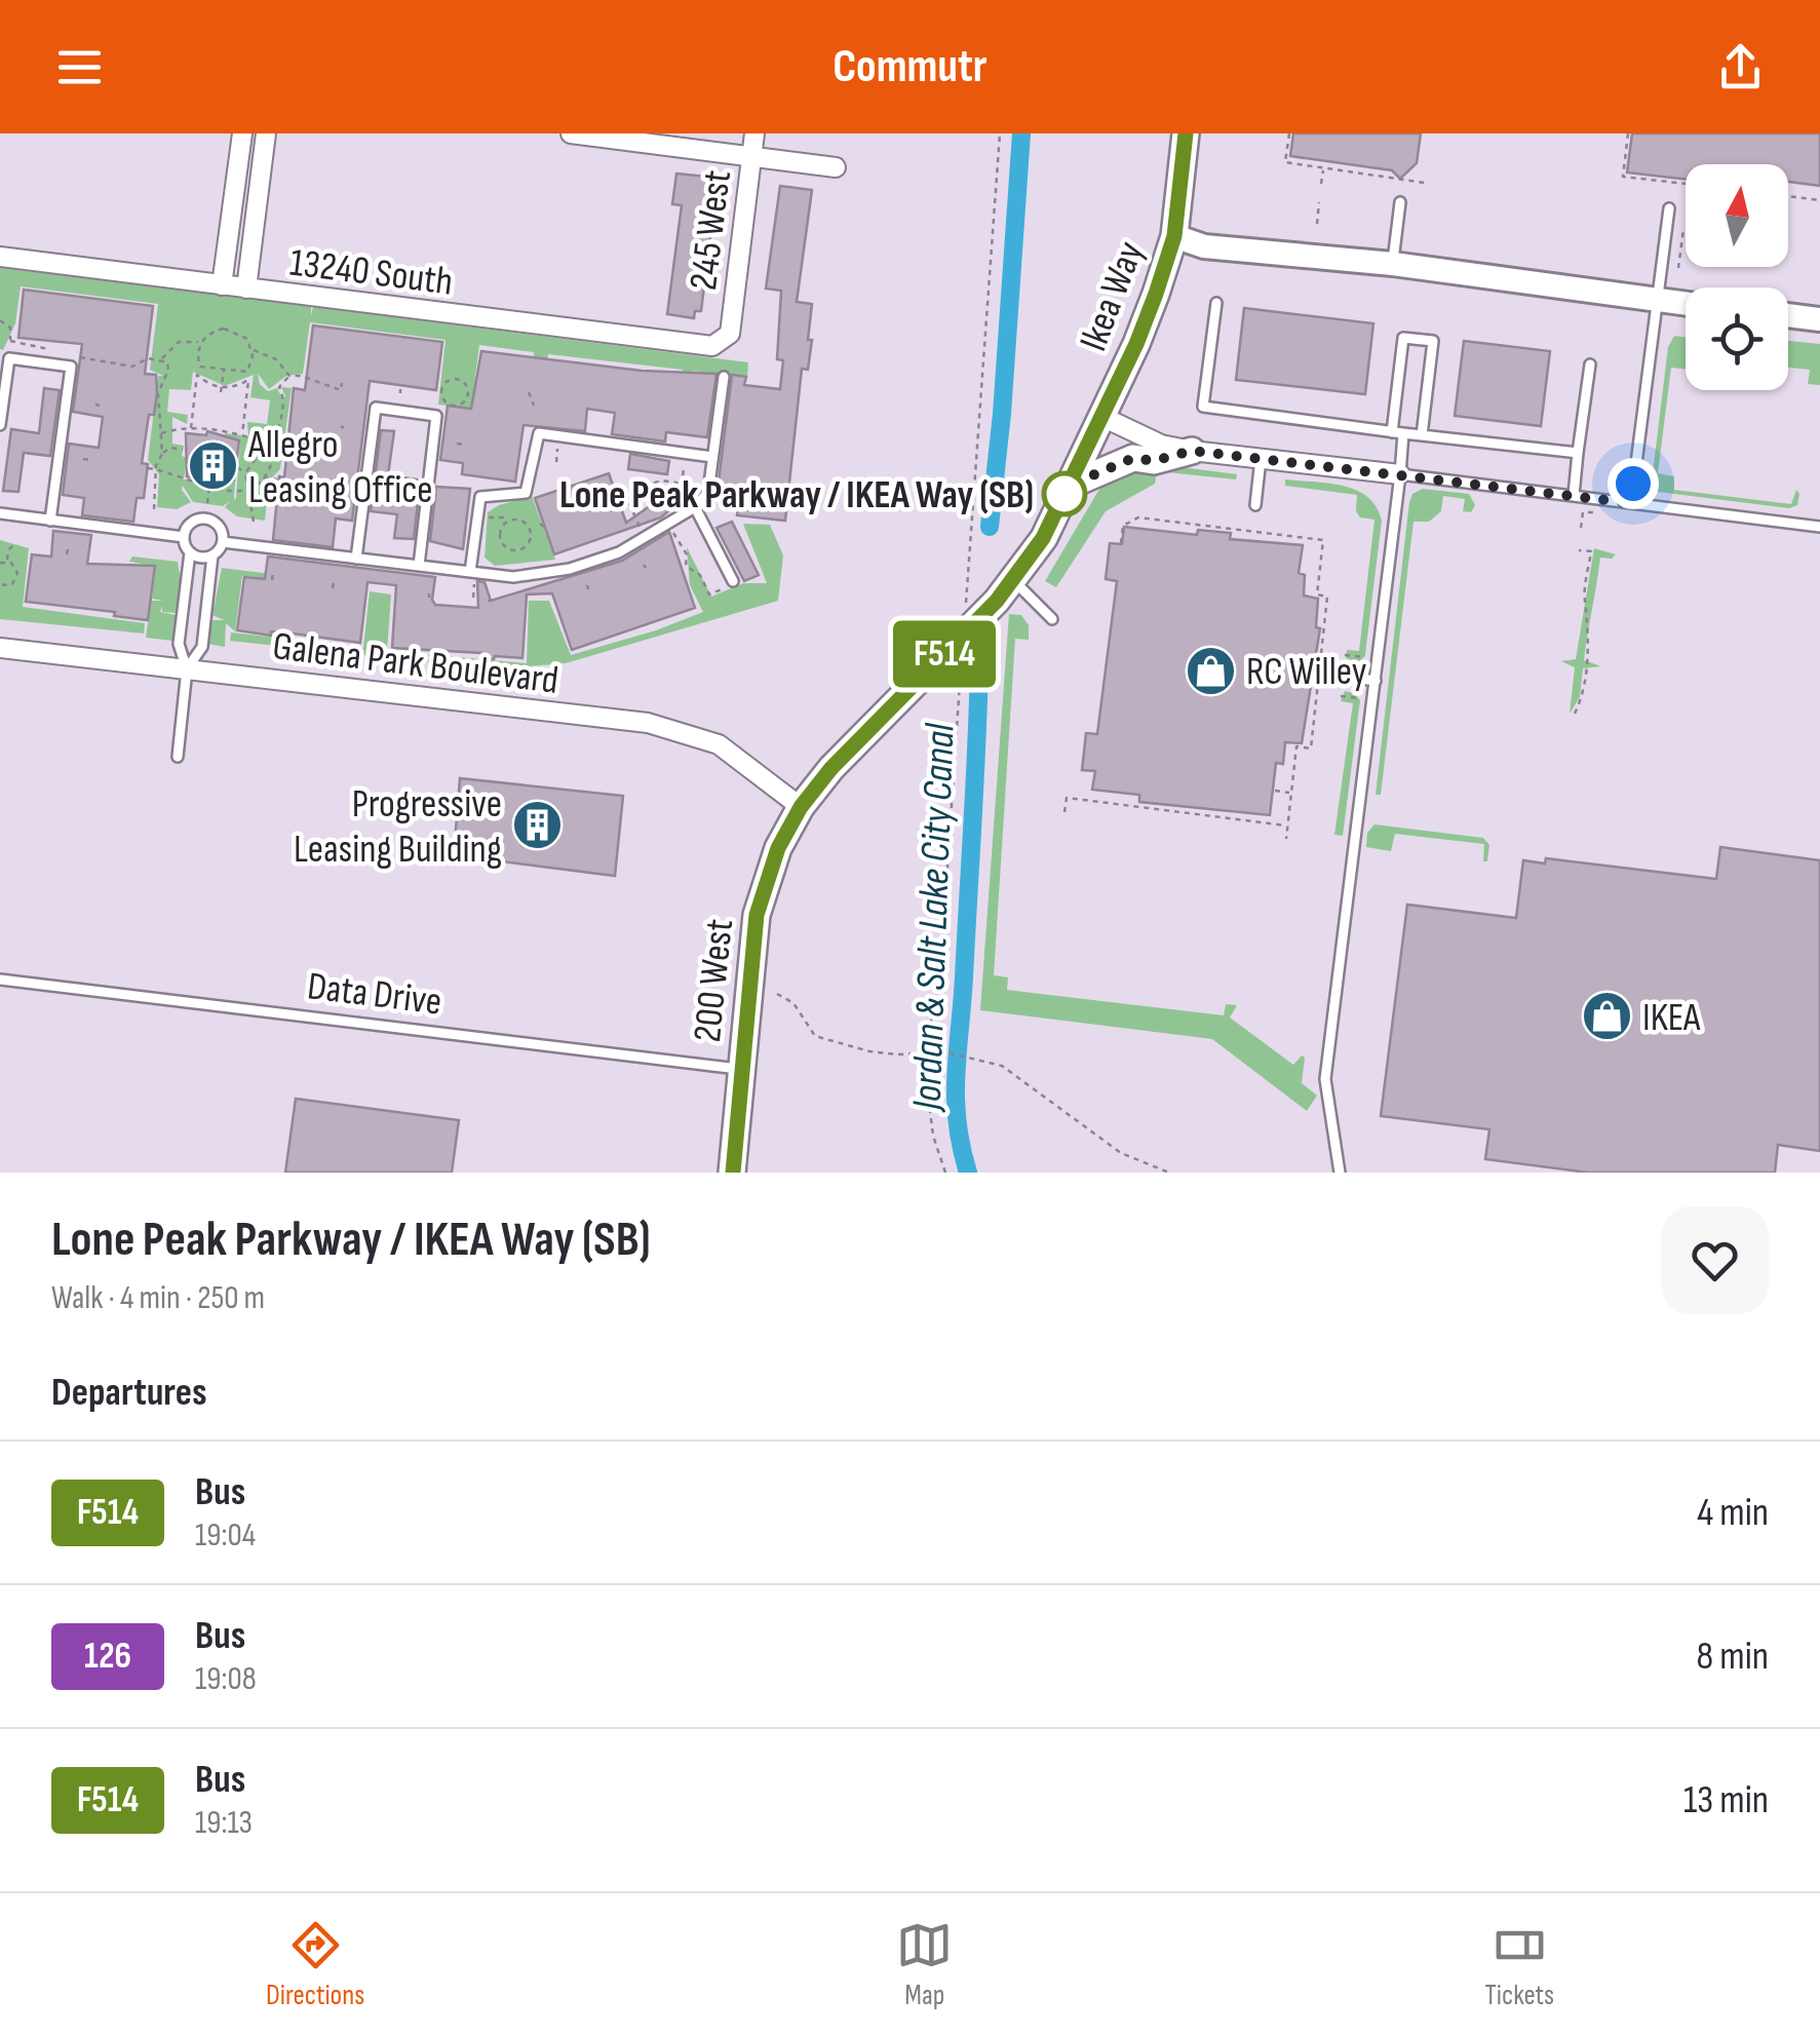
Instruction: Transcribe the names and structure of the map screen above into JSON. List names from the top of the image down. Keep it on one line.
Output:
{"streets":{"main road":["Ikea Way","200 West"],"street":["245 West","13240 South","Galena Park Boulevard"],"lane":["Data Drive"]},"crossings":[["245 West","13240 South"],["Ikea Way","Galena Park Boulevard"],["Ikea Way","200 West"],["Galena Park Boulevard","200 West"],["200 West","Data Drive"]],"water":["Jordan & Salt Lake City Canal"],"places":{"building":["Allegro Leasing Office","Progressive Leasing Building"],"other":["Lone Peak Parkway / IKEA Way (SB)"],"shop":["RC Willey","IKEA"]},"lines":["bus line F514"],"north":"top","page":{"header":"Commutr","on_map":"F514","heading":[["Lone Peak Parkway / IKEA Way (SB)","Walk · 4 min · 250 m"],"Departures"],"list":[{"mark":"F514","name":"Bus","note":"19:04","value":"4 min"},{"mark":"126","name":"Bus","note":"19:08","value":"8 min"},{"mark":"F514","name":"Bus","note":"19:13","value":"13 min"}],"tabs":["Directions","Map","Tickets"]}}
